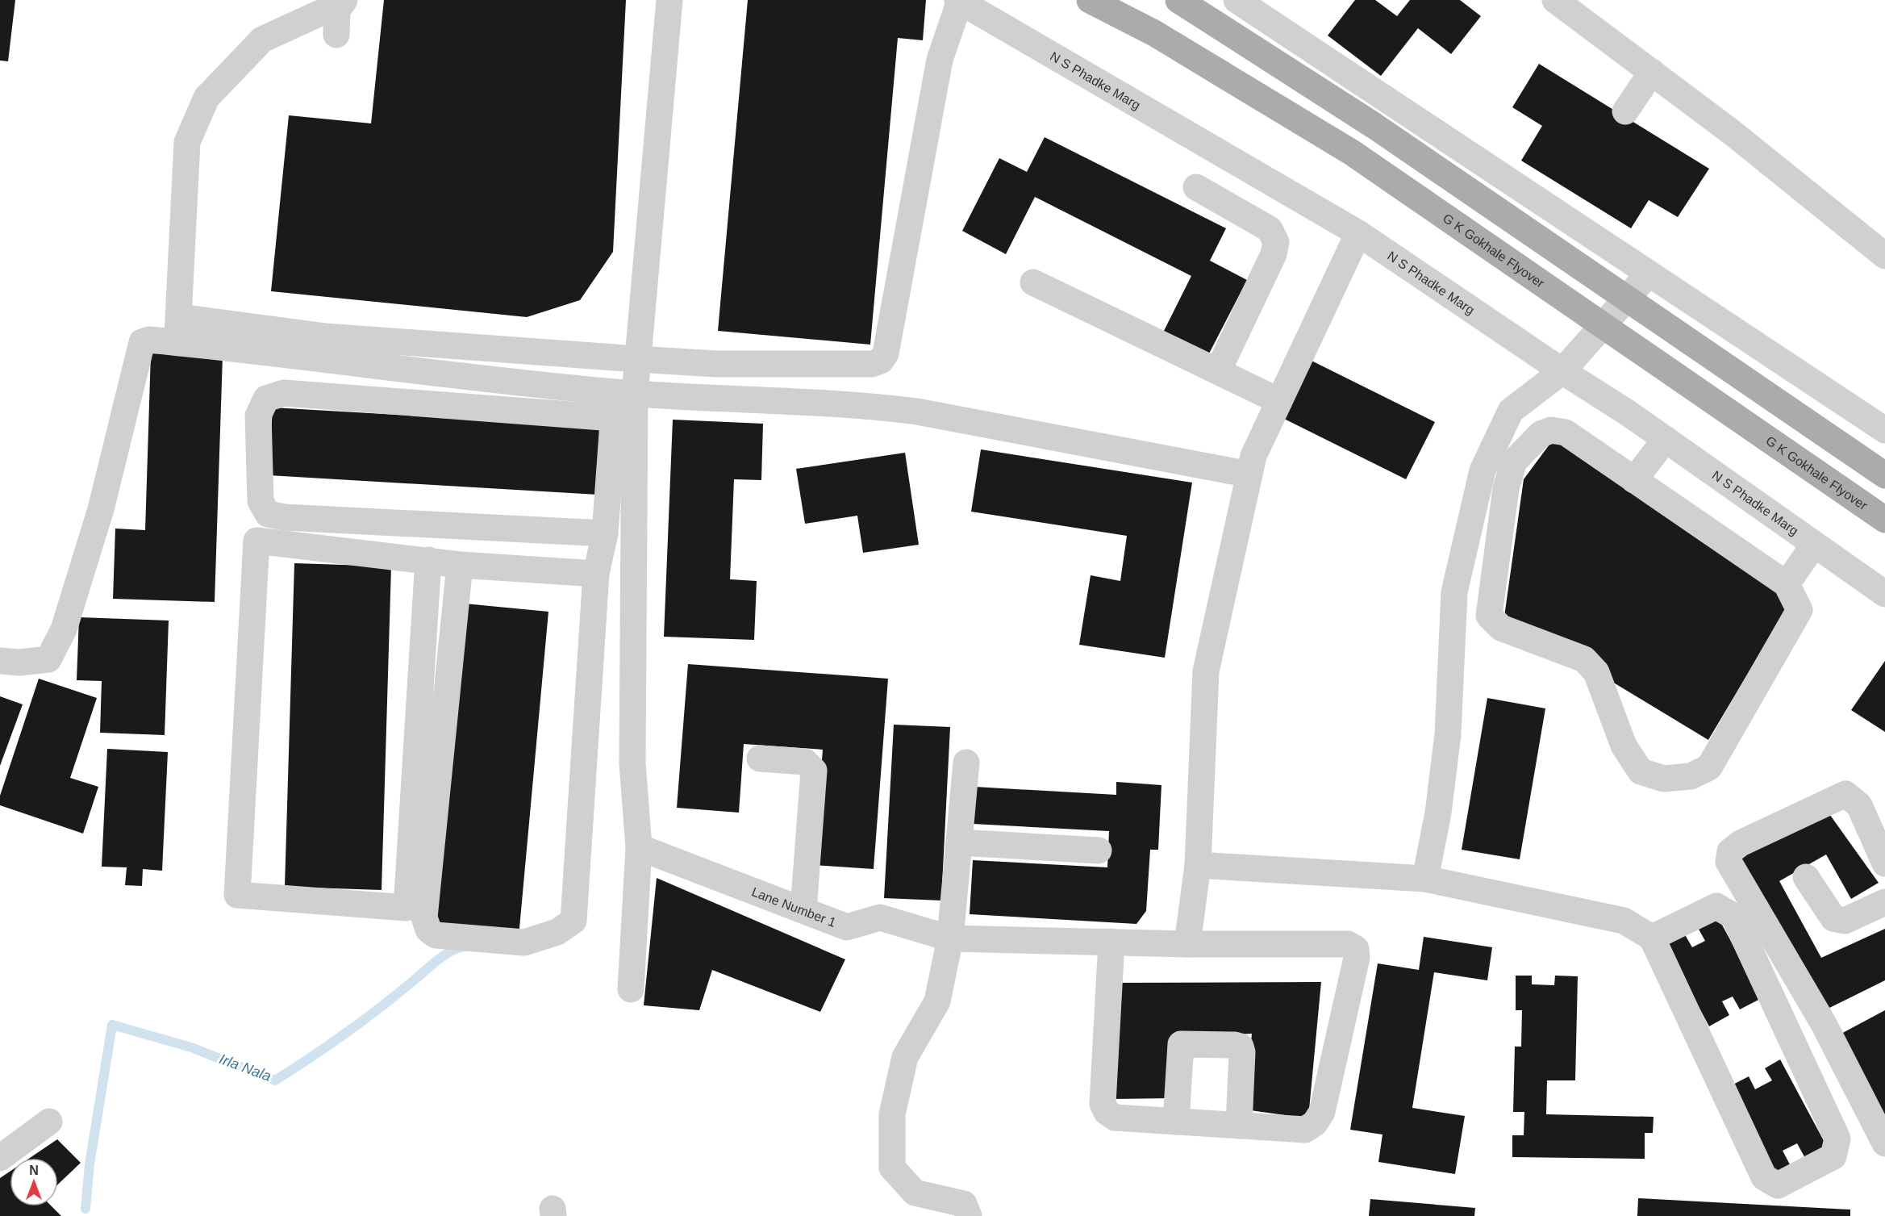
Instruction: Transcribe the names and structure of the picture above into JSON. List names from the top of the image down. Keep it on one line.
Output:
{"streets":{"main road":["G K Gokhale Flyover"],"street":["N S Phadke Marg","Lane Number 1"]},"water":["Irla Nala"],"north":"top"}
